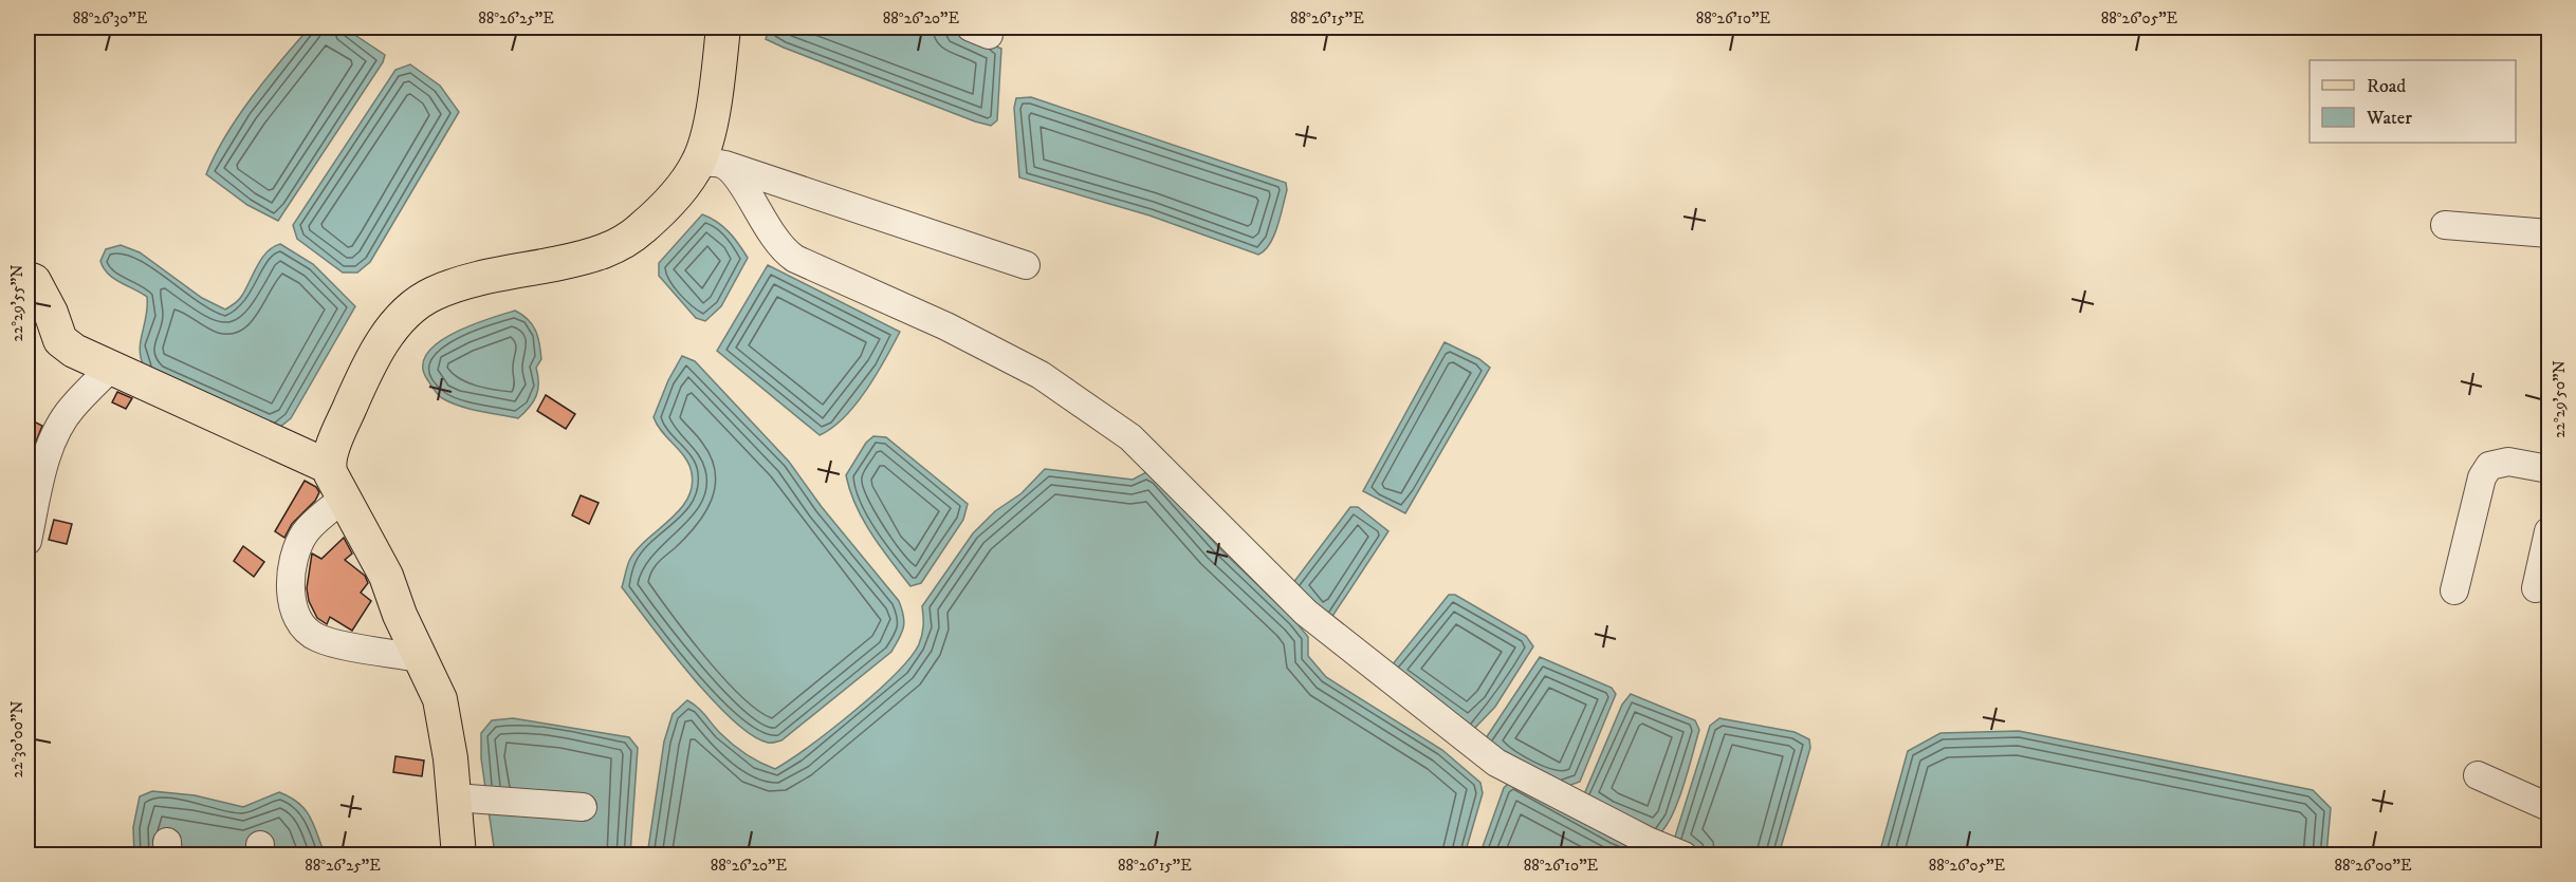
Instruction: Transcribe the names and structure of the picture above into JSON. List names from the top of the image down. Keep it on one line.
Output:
{"legend":["Road","Water"],"coordinates":["88°26'30\"E","88°26'25\"E","88°26'20\"E","88°26'15\"E","88°26'10\"E","88°26'05\"E","22°29'55\"N","22°29'50\"N","22°30'00\"N","88°26'00\"E"]}
